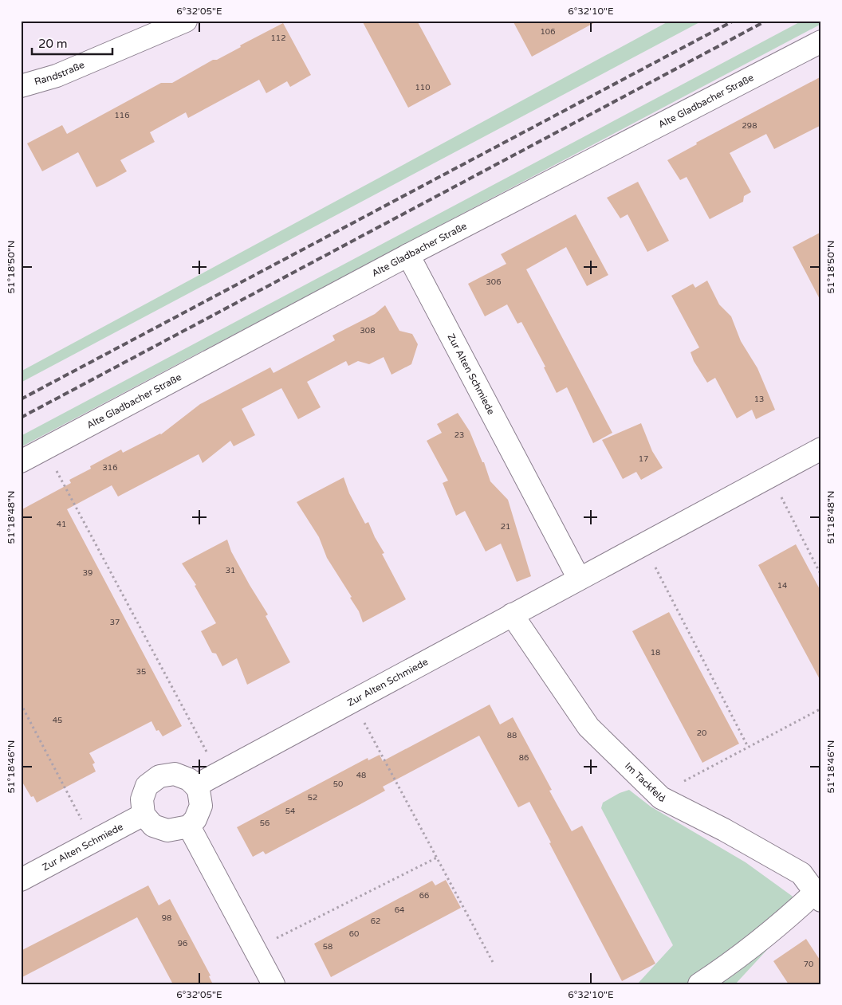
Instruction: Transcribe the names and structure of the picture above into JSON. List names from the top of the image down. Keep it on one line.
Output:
{"streets":{"street":["Randstraße","Alte Gladbacher Straße","Zur Alten Schmiede","Im Tackfeld"]},"crossings":[["Alte Gladbacher Straße","Zur Alten Schmiede"],["Zur Alten Schmiede","Im Tackfeld"]],"house_numbers":["106","112","110","116","298","306","308","13","23","17","316","41","21","31","39","14","37","18","35","45","20","88","86","48","50","52","54","56","66","64","98","62","60","96","58","70"],"scale_bar":"20 m","coordinates":["6°32'05\"E","6°32'10\"E","51°18'50\"N","51°18'48\"N","51°18'46\"N"]}
